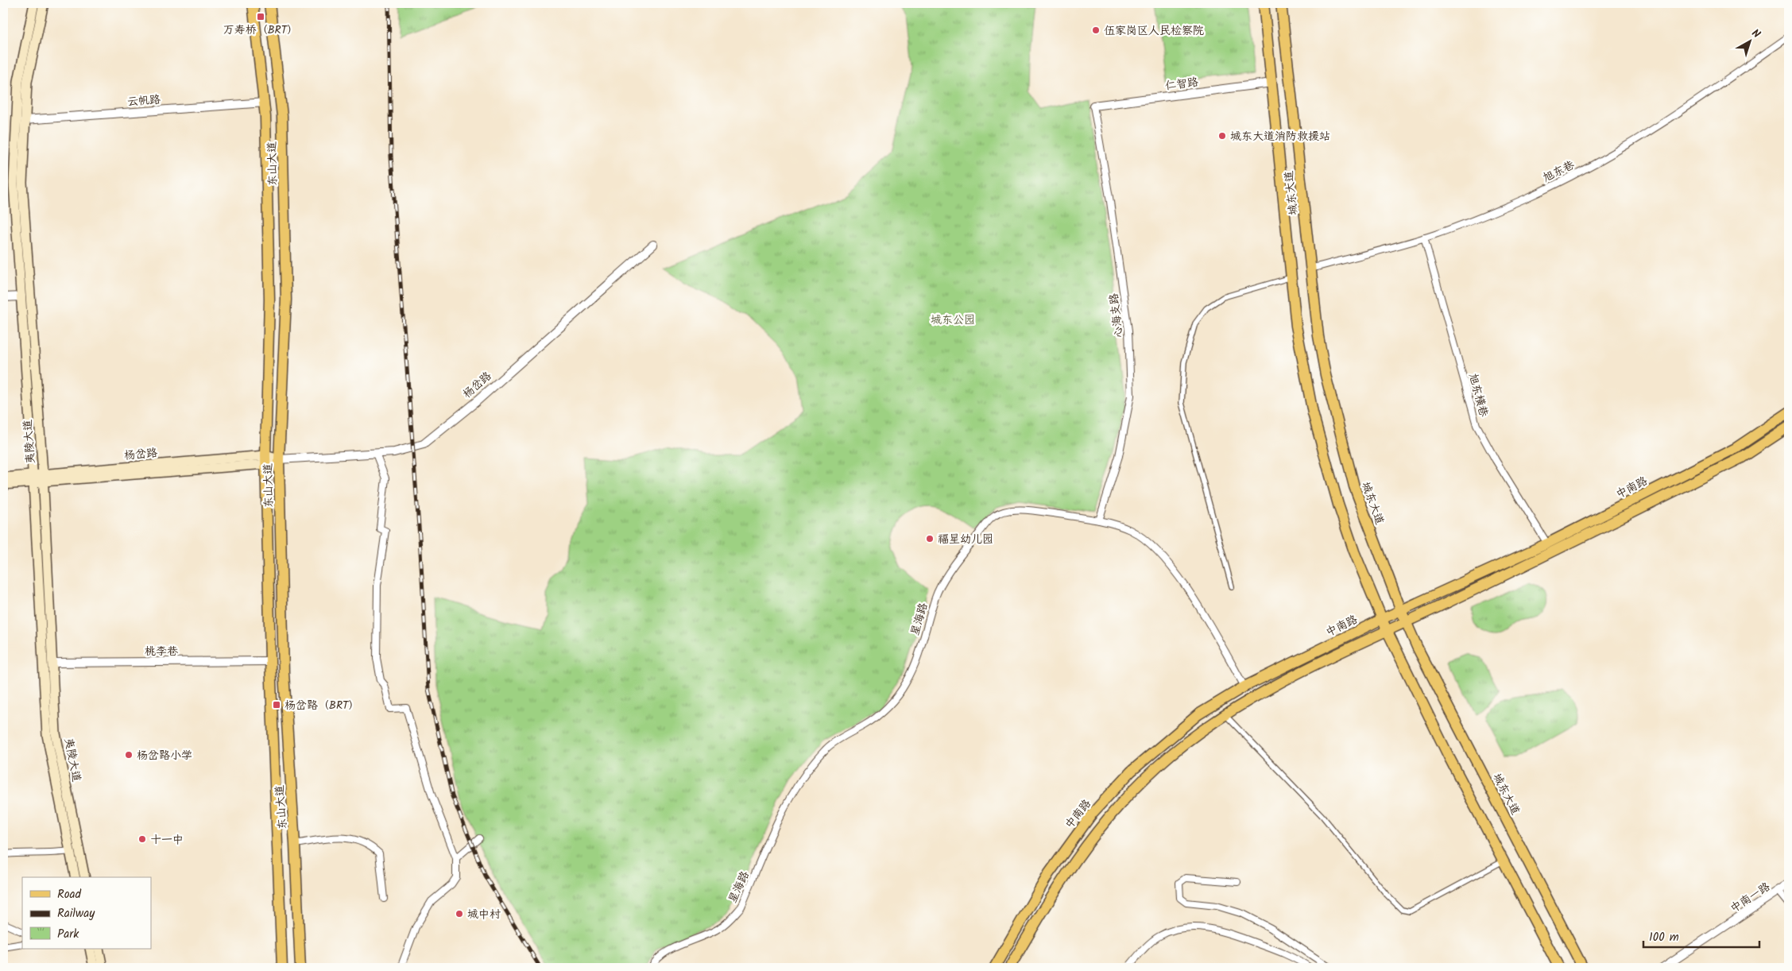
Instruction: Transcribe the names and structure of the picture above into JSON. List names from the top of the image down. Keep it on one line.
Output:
{"streets":{"main road":["东山大道","城东大道","杨岔路","夷陵大道","中南路"],"street":["仁智路","云帆路","旭东巷","心海支路","旭东横巷","星海路","桃李巷","中南一路"]},"crossings":[["仁智路","城东大道"],["仁智路","心海支路"],["云帆路","东山大道"],["云帆路","夷陵大道"],["东山大道","杨岔路"],["东山大道","桃李巷"],["旭东巷","城东大道"],["旭东巷","旭东横巷"],["城东大道","中南路"],["心海支路","星海路"],["杨岔路","夷陵大道"],["旭东横巷","中南路"],["夷陵大道","桃李巷"],["中南路","星海路"]],"parks":["城东公园"],"places":{"transit":["万寿桥（BRT）","杨岔路（BRT）"],"other":["伍家岗区人民检察院","城东大道消防救援站","福星幼儿园","杨岔路小学","十一中","城中村"]},"legend":["Road","Railway","Park"],"scale_bar":"100 m","north":"top right"}
